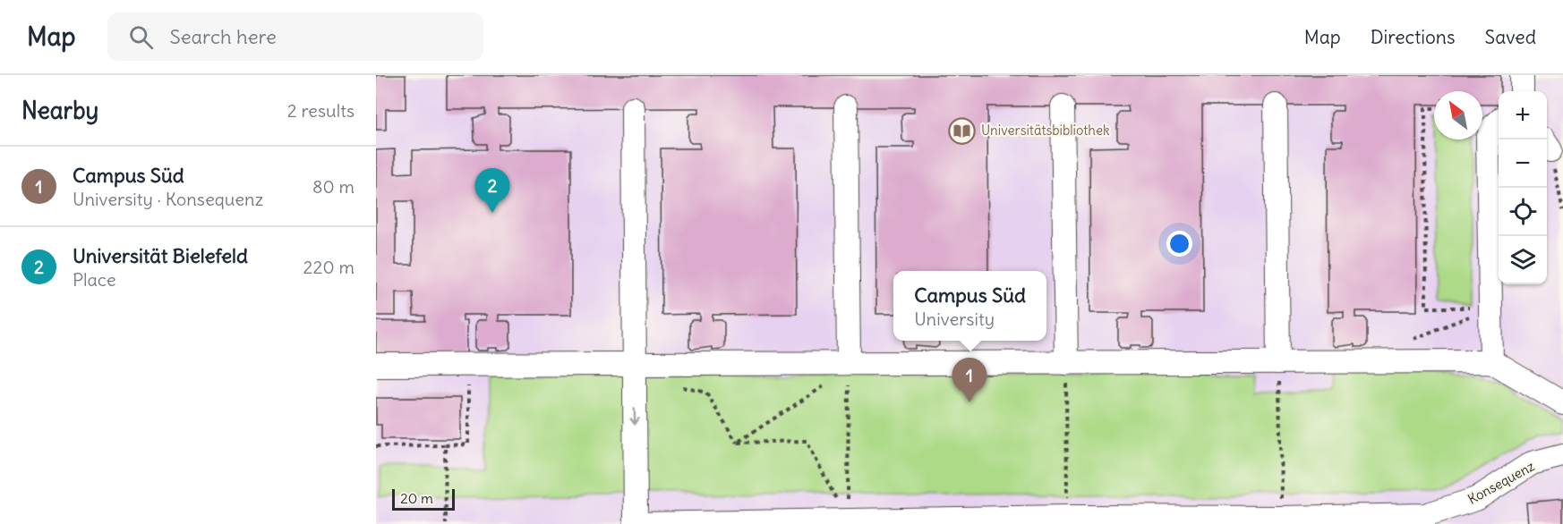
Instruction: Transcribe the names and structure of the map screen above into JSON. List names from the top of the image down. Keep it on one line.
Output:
{"streets":{"street":["Konsequenz"]},"places":{"library":["Universitätsbibliothek"]},"scale_bar":"20 m","north":"top left","page":{"header":"Map","search":"Search here","nav":["Map","Directions","Saved"],"heading":["Nearby","2 results"],"map_buttons":["+","−"],"list":[{"mark":"1","name":"Campus Süd","note":"University · Konsequenz","value":"80 m"},{"mark":"2","name":"Universität Bielefeld","note":"Place","value":"220 m"}],"pins":["2","1"],"popup":["Campus Süd","University"],"scale":"20 m"}}
